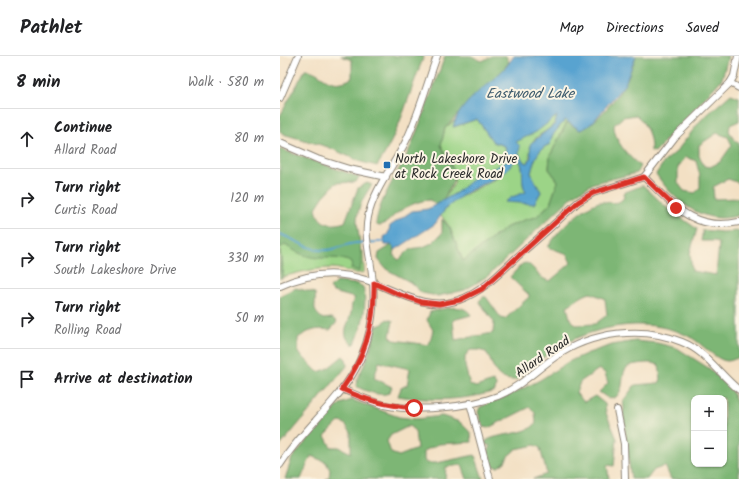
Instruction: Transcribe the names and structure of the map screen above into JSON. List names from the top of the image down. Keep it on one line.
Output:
{"streets":{"street":["Allard Road"]},"water":["Eastwood Lake"],"places":{"transit":["North Lakeshore Drive at Rock Creek Road"]},"page":{"header":"Pathlet","nav":["Map","Directions","Saved"],"heading":["8 min","Walk · 580 m"],"list":[["Continue","Allard Road","80 m"],["Turn right","Curtis Road","120 m"],["Turn right","South Lakeshore Drive","330 m"],["Turn right","Rolling Road","50 m"],"Arrive at destination"],"map_buttons":["+","−"]}}
